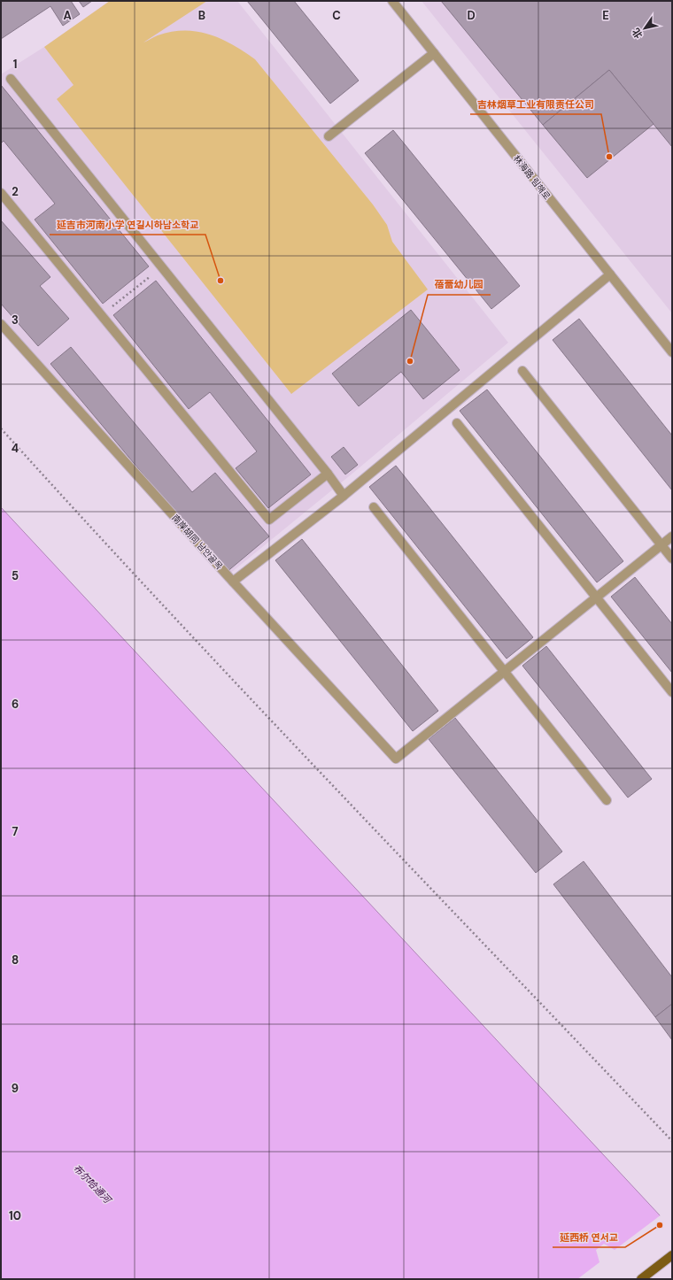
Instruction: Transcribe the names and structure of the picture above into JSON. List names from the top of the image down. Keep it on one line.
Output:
{"streets":{"street":["林海路 림해로","南岸胡同 남안골목"]},"water":["布尔哈通河"],"places":["吉林烟草工业有限责任公司","延吉市河南小学 연길시하남소학교","蓓蕾幼儿园","延西桥 연서교"],"north":"bottom left","grid":{"columns":["A","B","C","D","E"],"rows":["1","2","3","4","5","6","7","8","9","10"]}}
